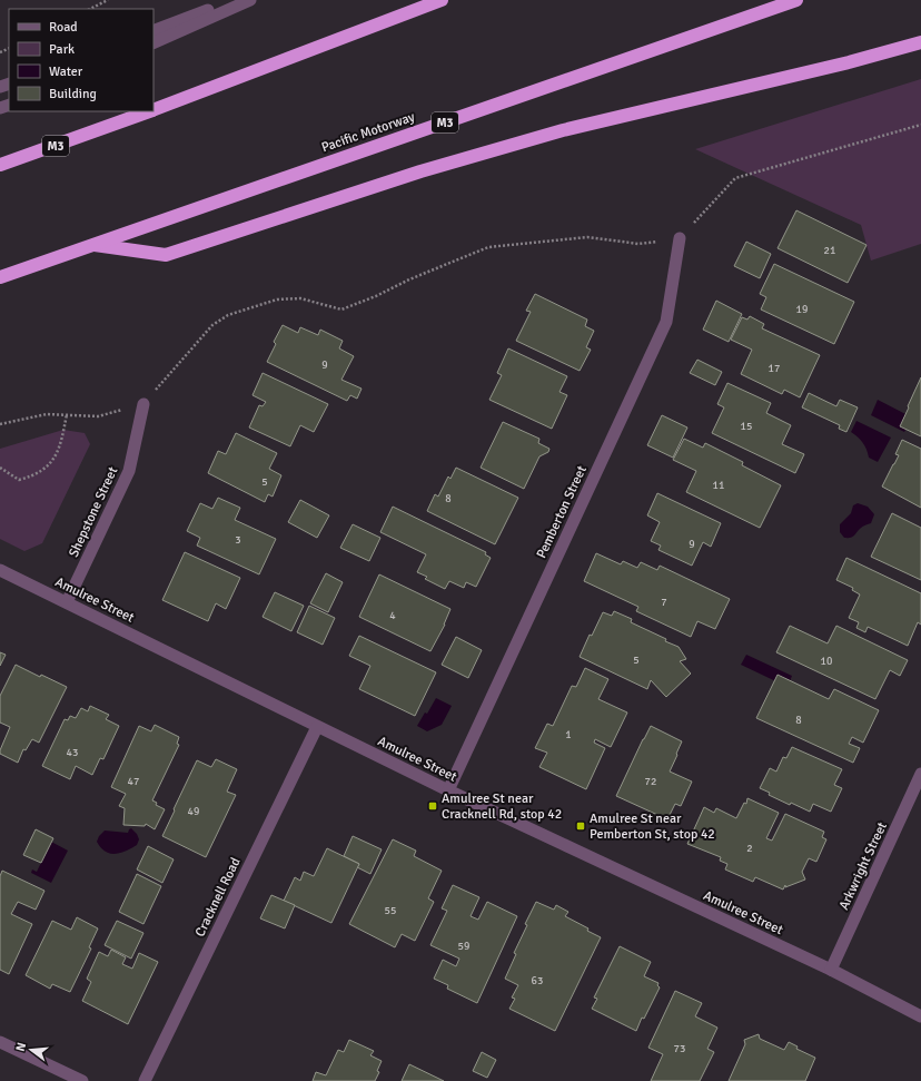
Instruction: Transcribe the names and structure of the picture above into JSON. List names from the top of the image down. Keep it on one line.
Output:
{"streets":{"highway":["M3","Pacific Motorway"],"street":["Shepstone Street","Pemberton Street","Amulree Street","Arkwright Street","Cracknell Road"]},"crossings":[["Shepstone Street","Amulree Street"],["Pemberton Street","Amulree Street"],["Amulree Street","Arkwright Street"],["Amulree Street","Cracknell Road"]],"places":{"transit":["Amulree St near Cracknell Rd, stop 42","Amulree St near Pemberton St, stop 42"]},"house_numbers":["21","19","9","17","15","5","11","8","3","9","7","4","5","10","8","1","43","47","72","49","2","55","59","63","73"],"legend":["Road","Park","Water","Building"],"north":"left"}
